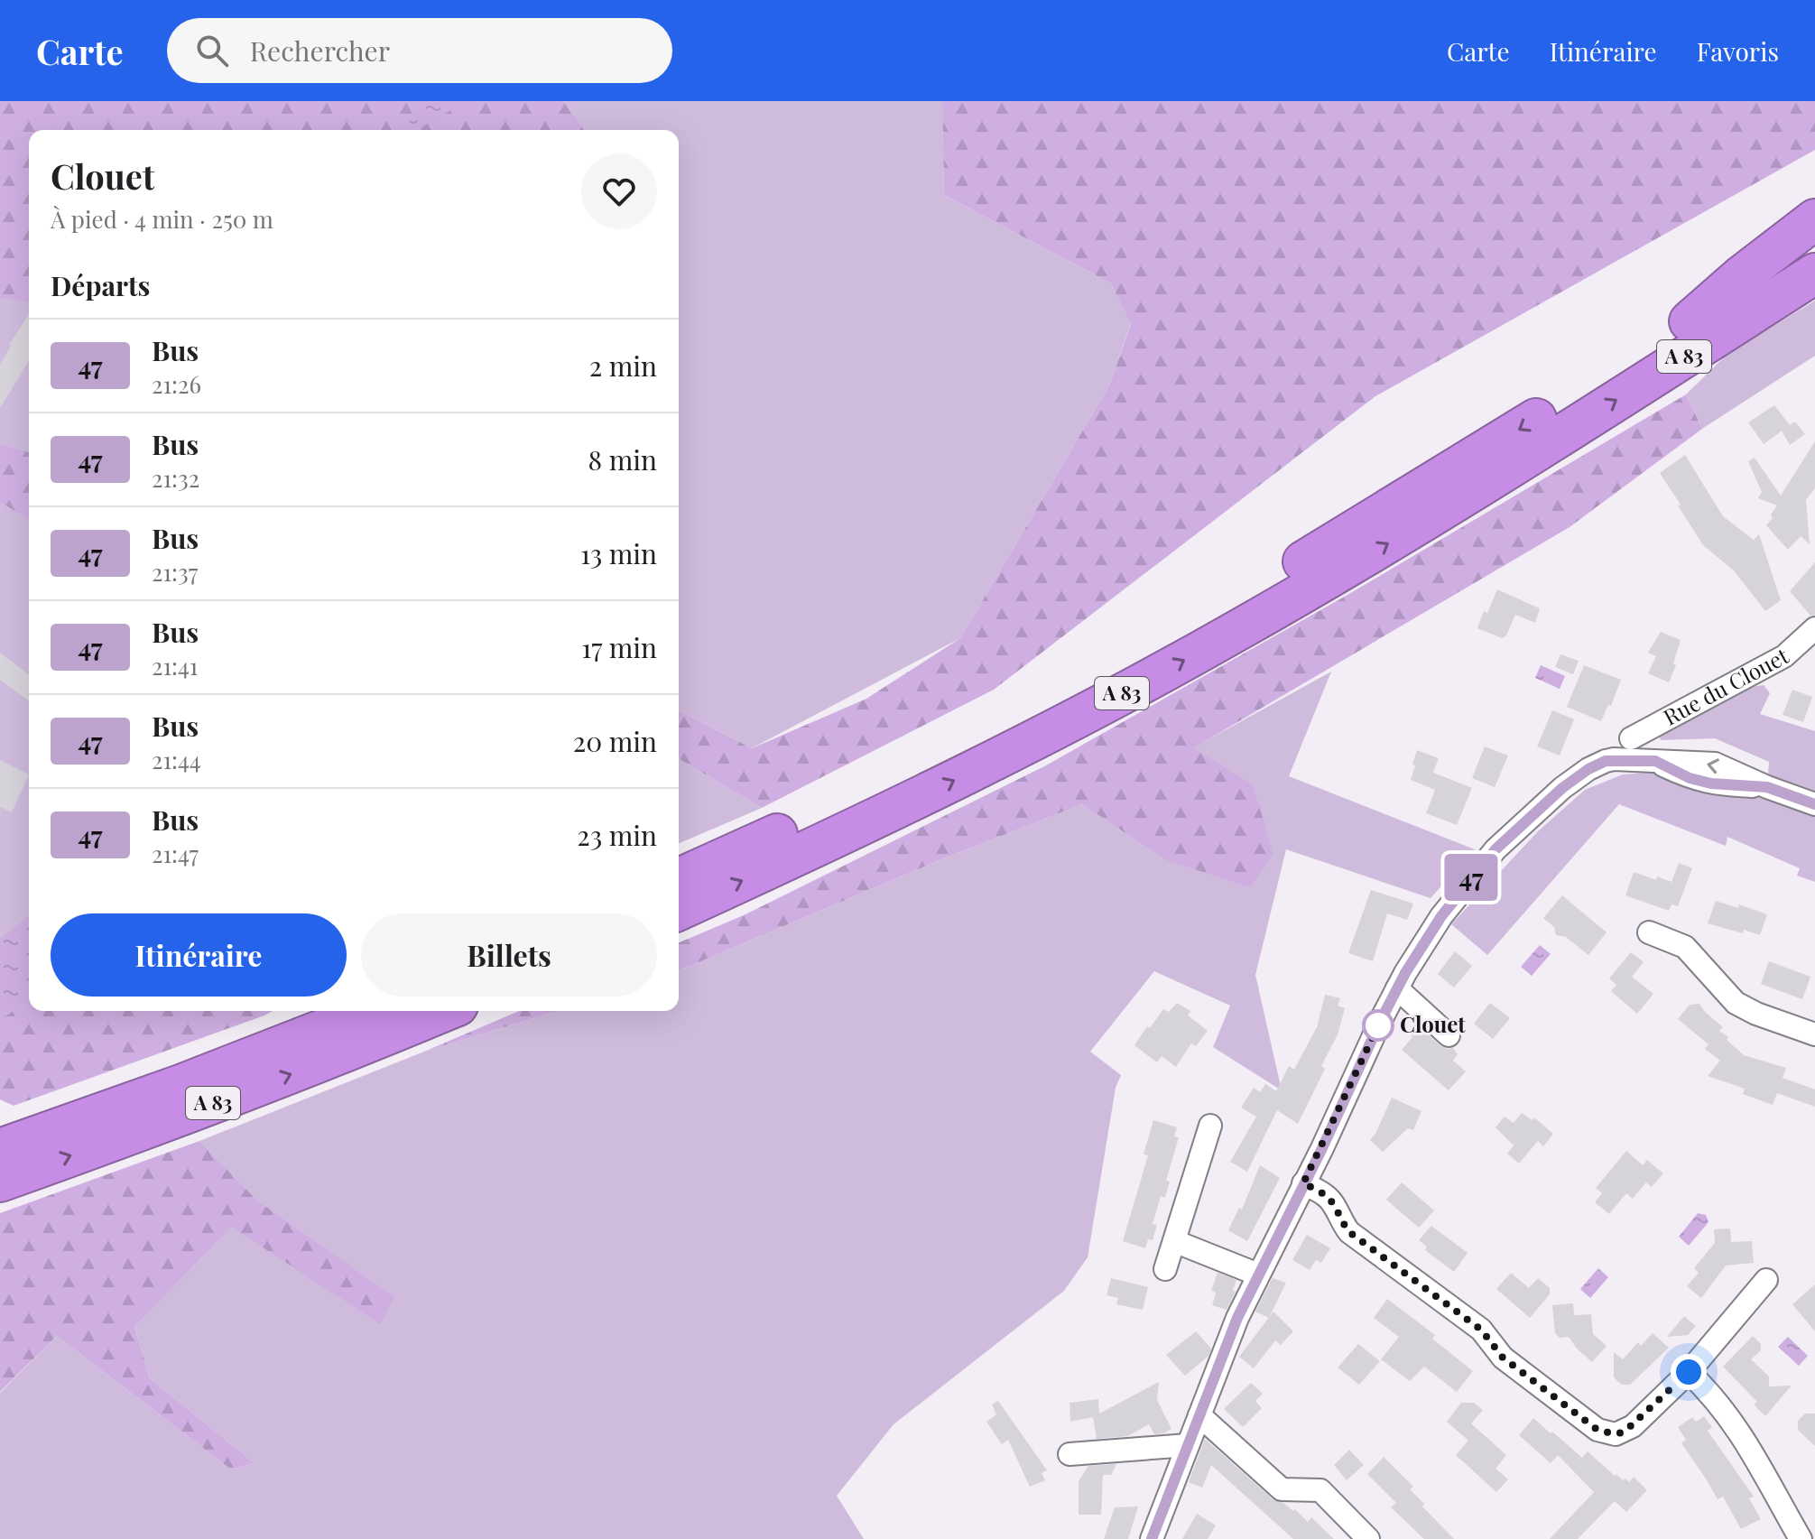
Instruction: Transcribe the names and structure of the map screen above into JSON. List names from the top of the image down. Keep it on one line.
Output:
{"streets":{"highway":["A 83"],"street":["Rue du Clouet"]},"places":["Clouet"],"lines":["bus line 47"],"page":{"header":"Carte","search":"Rechercher","nav":["Carte","Itinéraire","Favoris"],"on_map":"47","heading":[["Clouet","À pied · 4 min · 250 m"],"Départs"],"list":[{"mark":"47","name":"Bus","note":"21:26","value":"2 min"},{"mark":"47","name":"Bus","note":"21:32","value":"8 min"},{"mark":"47","name":"Bus","note":"21:37","value":"13 min"},{"mark":"47","name":"Bus","note":"21:41","value":"17 min"},{"mark":"47","name":"Bus","note":"21:44","value":"20 min"},{"mark":"47","name":"Bus","note":"21:47","value":"23 min"}],"buttons":["Itinéraire","Billets"]}}
